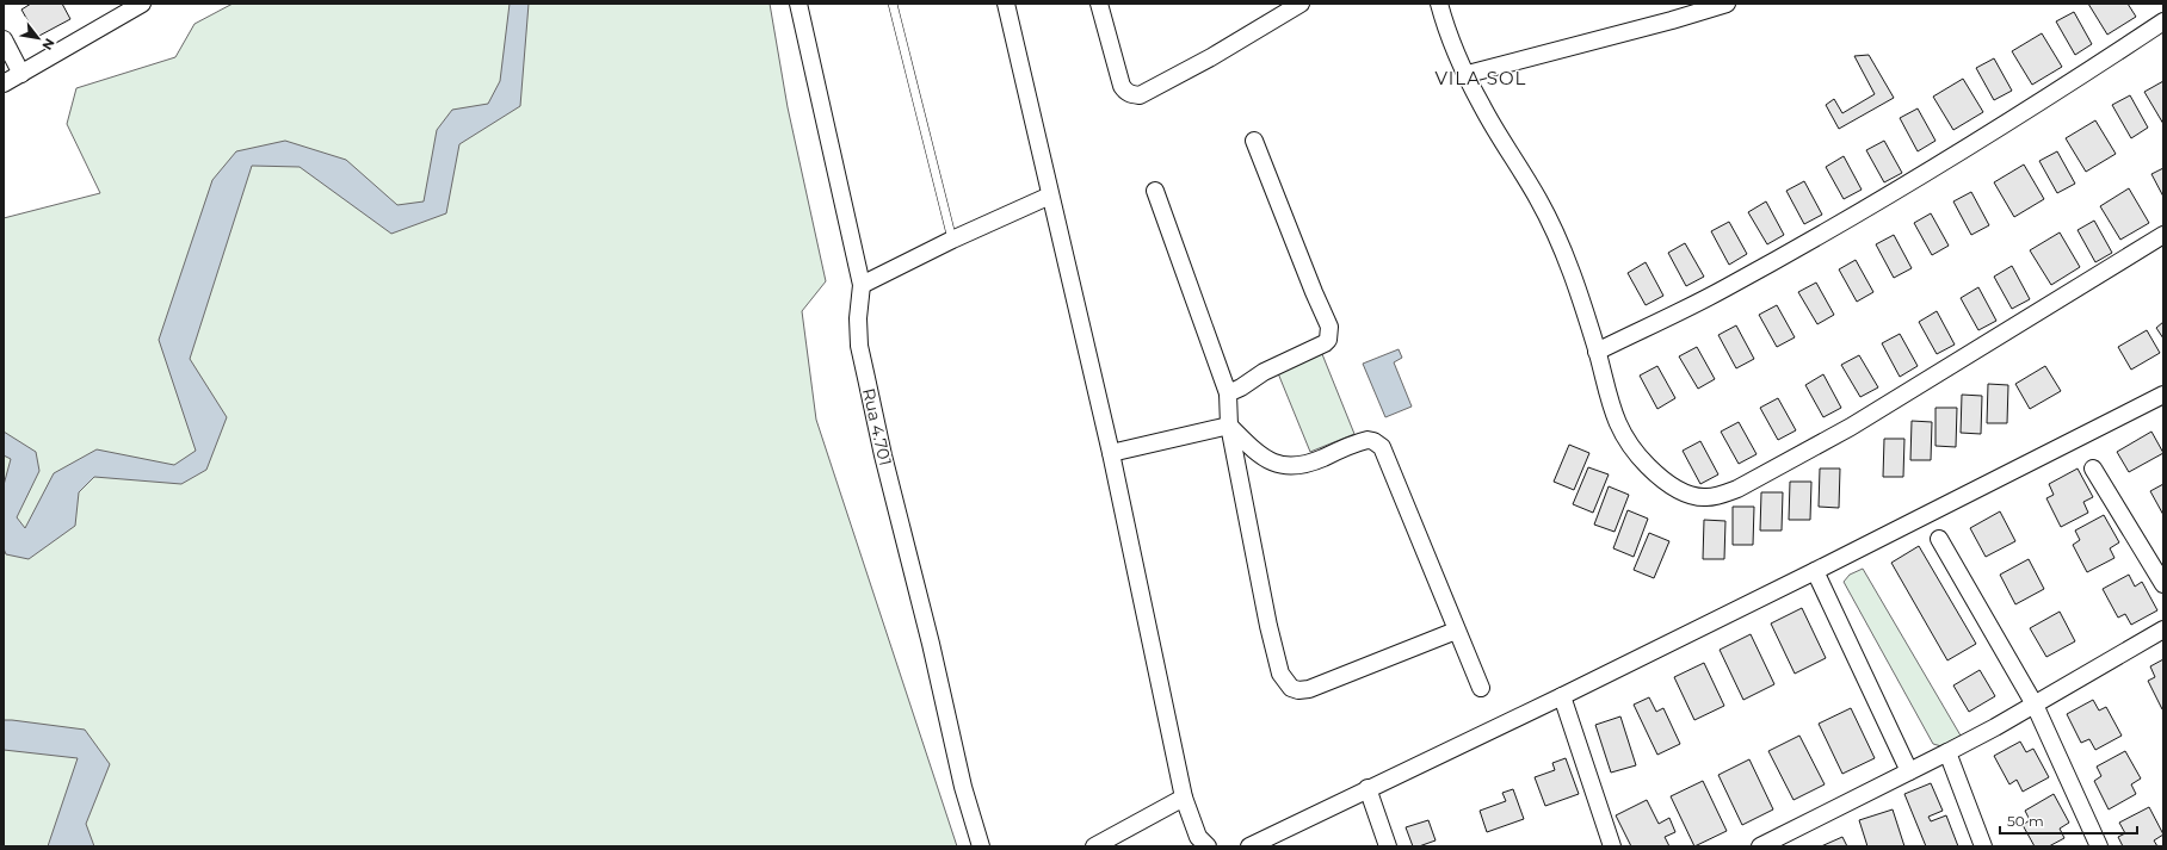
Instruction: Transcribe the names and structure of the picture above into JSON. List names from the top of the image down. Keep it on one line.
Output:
{"streets":{"street":["Rua 4.701"]},"districts":["VILA SOL"],"scale_bar":"50 m","north":"bottom right"}
